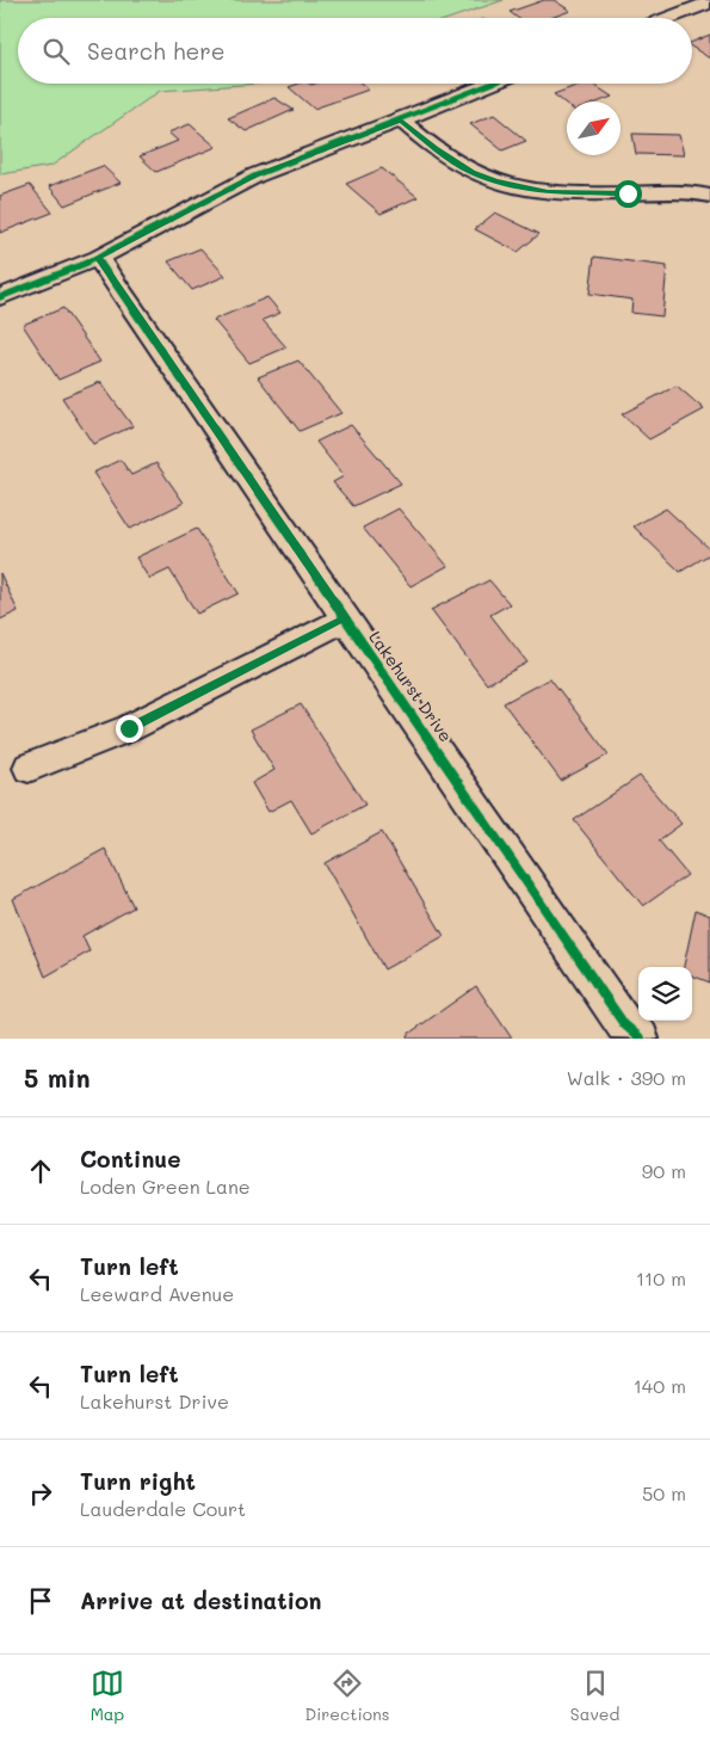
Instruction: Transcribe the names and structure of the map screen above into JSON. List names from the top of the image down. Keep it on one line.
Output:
{"streets":{"street":["Lakehurst Drive"]},"north":"top right","page":{"search":"Search here","heading":["5 min","Walk · 390 m"],"list":[["Continue","Loden Green Lane","90 m"],["Turn left","Leeward Avenue","110 m"],["Turn left","Lakehurst Drive","140 m"],["Turn right","Lauderdale Court","50 m"],"Arrive at destination"],"nav":["Map","Directions","Saved"]}}
